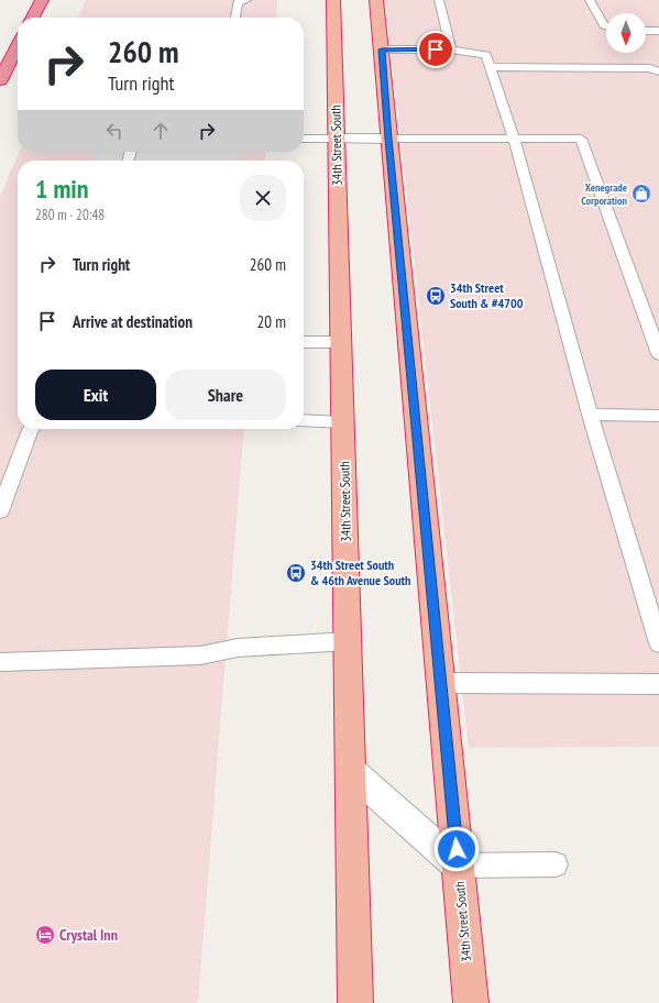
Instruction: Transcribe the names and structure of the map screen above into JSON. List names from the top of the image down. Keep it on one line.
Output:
{"streets":{"highway":["34th Street South"]},"places":{"shop":["Xenegrade Corporation"],"bus stop":["34th Street South & #4700","34th Street South & 46th Avenue South"],"hotel":["Crystal Inn"]},"north":"bottom","page":{"turn":["260 m","Turn right"],"heading":["1 min","280 m · 20:48"],"list":[{"name":"Turn right","value":"260 m"},{"name":"Arrive at destination","value":"20 m"}],"buttons":["Exit","Share"]}}
